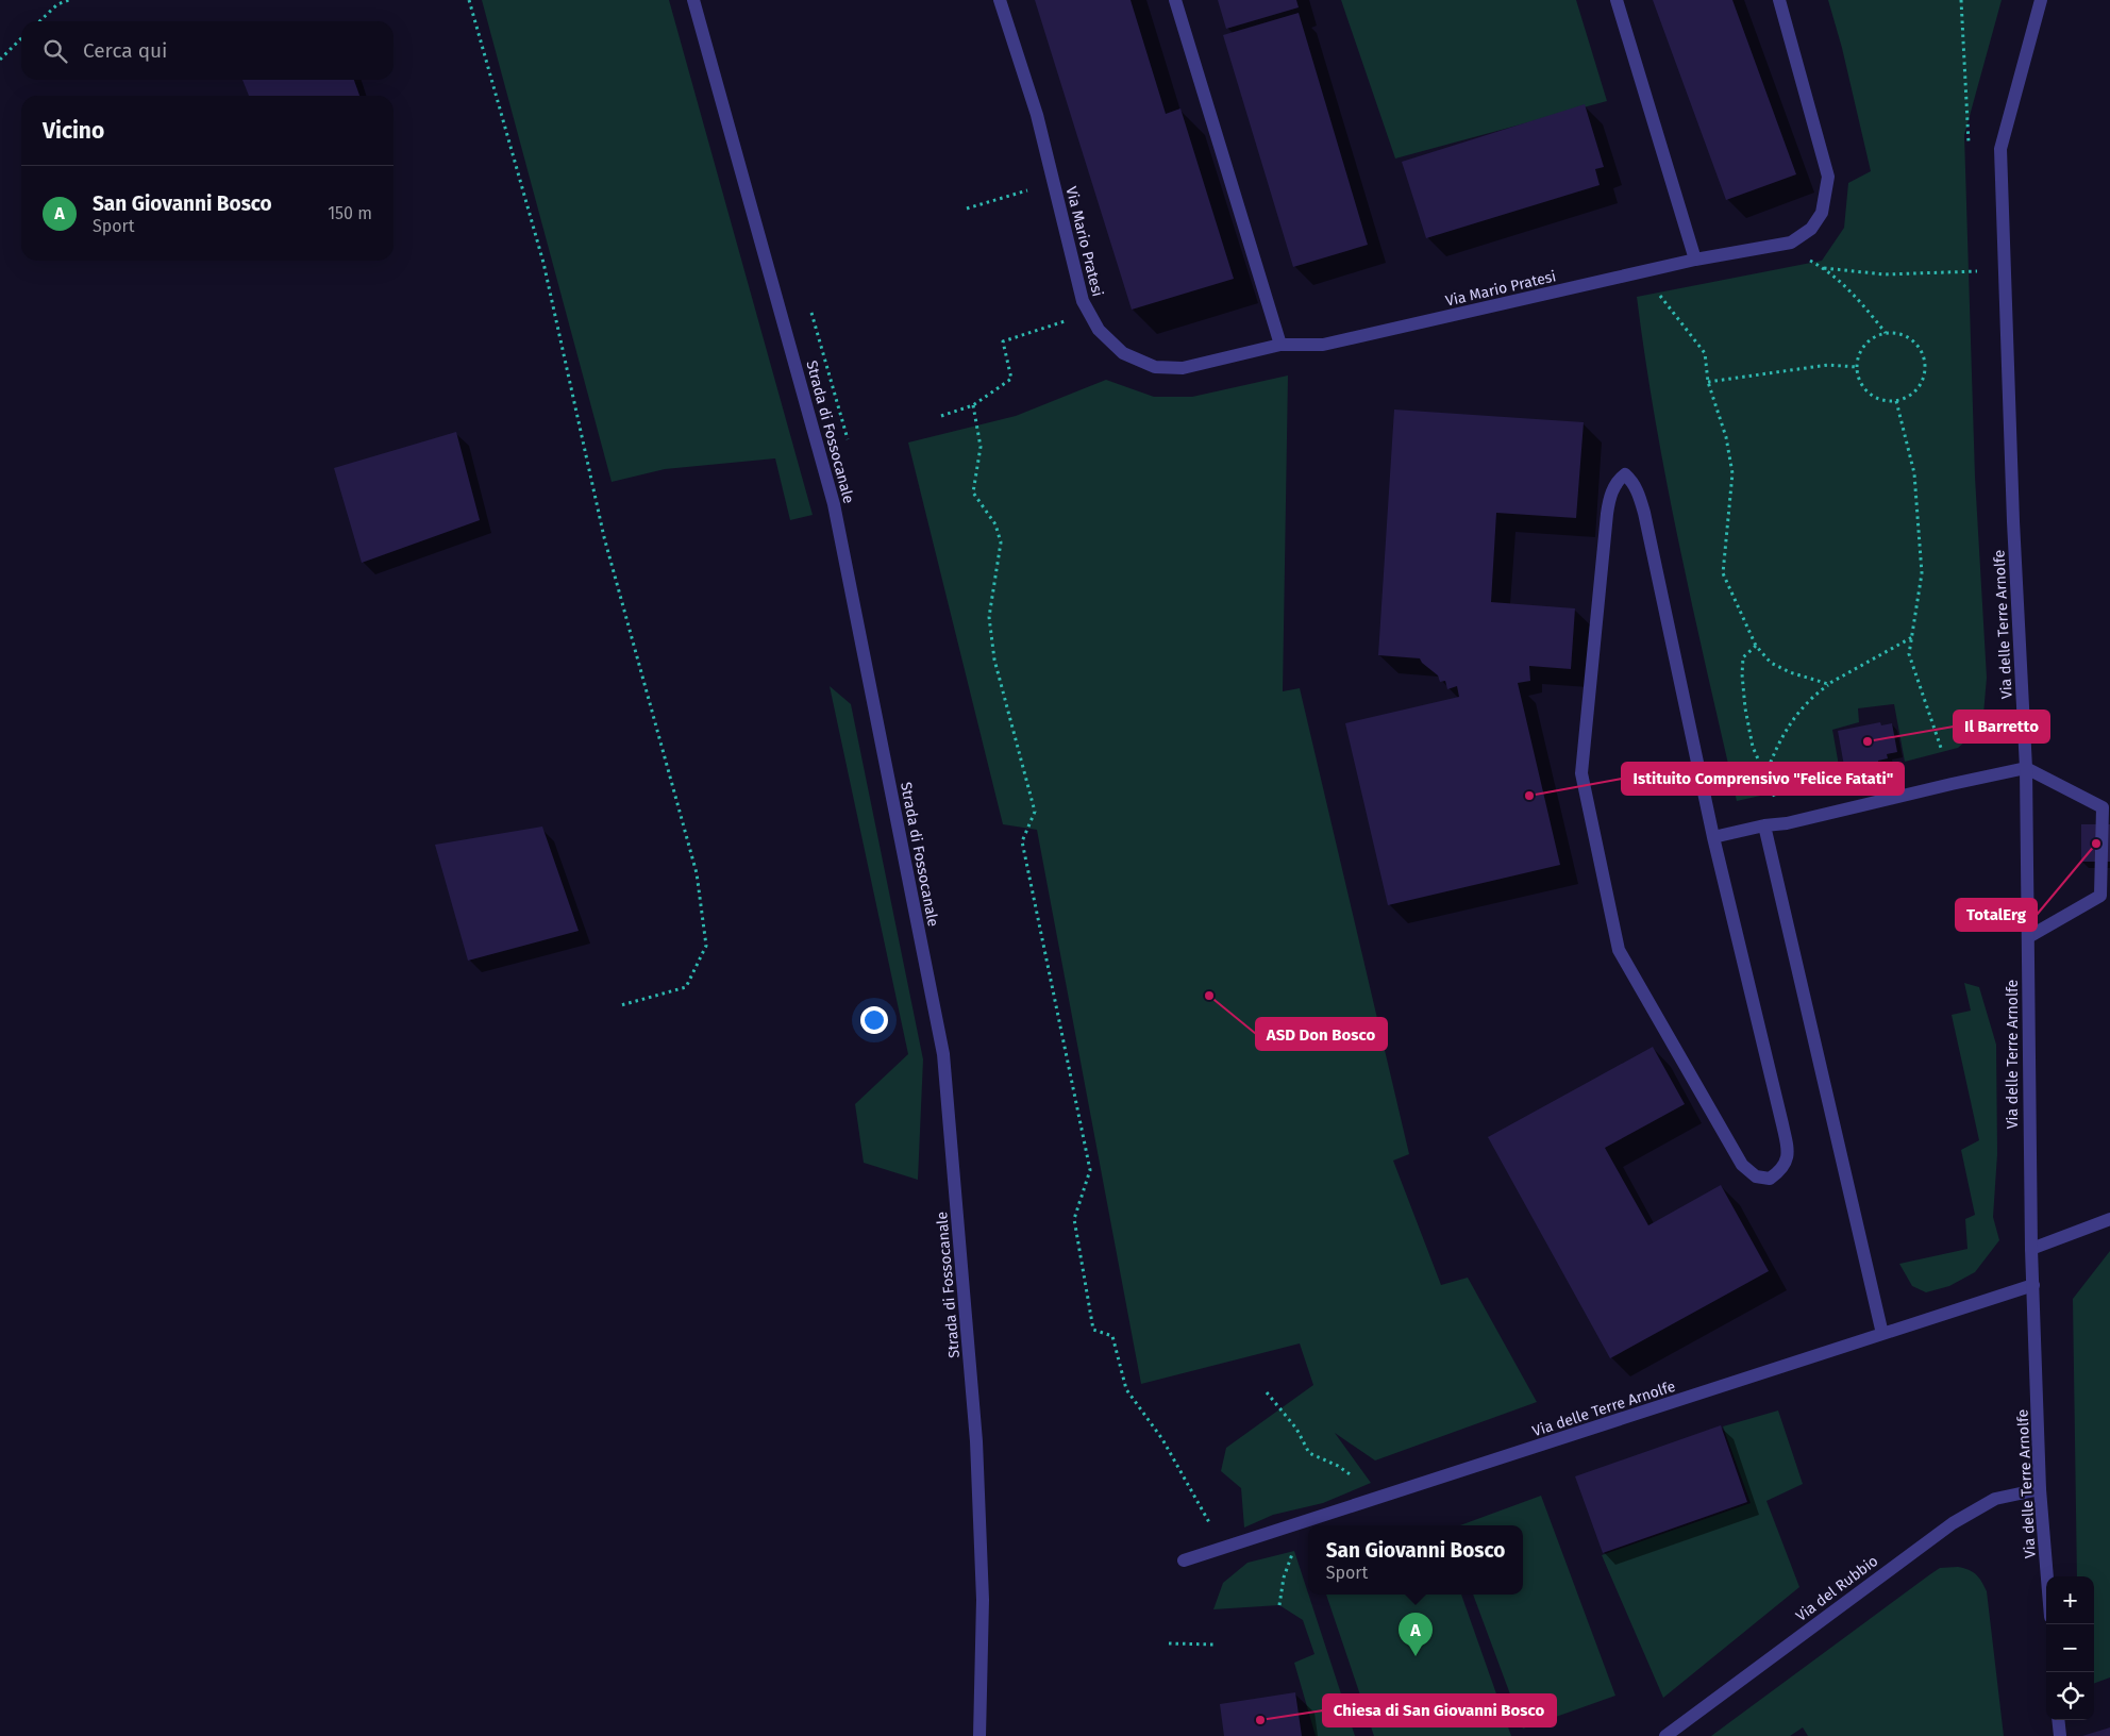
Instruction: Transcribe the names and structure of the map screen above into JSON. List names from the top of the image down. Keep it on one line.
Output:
{"streets":{"street":["Via Mario Pratesi","Strada di Fossocanale","Via delle Terre Arnolfe","Via del Rubbio"]},"crossings":[["Via delle Terre Arnolfe","Via del Rubbio"]],"places":["Il Barretto","Istituito Comprensivo \"Felice Fatati\"","TotalErg","ASD Don Bosco","Chiesa di San Giovanni Bosco"],"page":{"search":"Cerca qui","heading":"Vicino","list":[{"mark":"A","name":"San Giovanni Bosco","note":"Sport","value":"150 m"}],"popup":["San Giovanni Bosco","Sport"],"map_buttons":["+","−"],"pins":"A"}}
